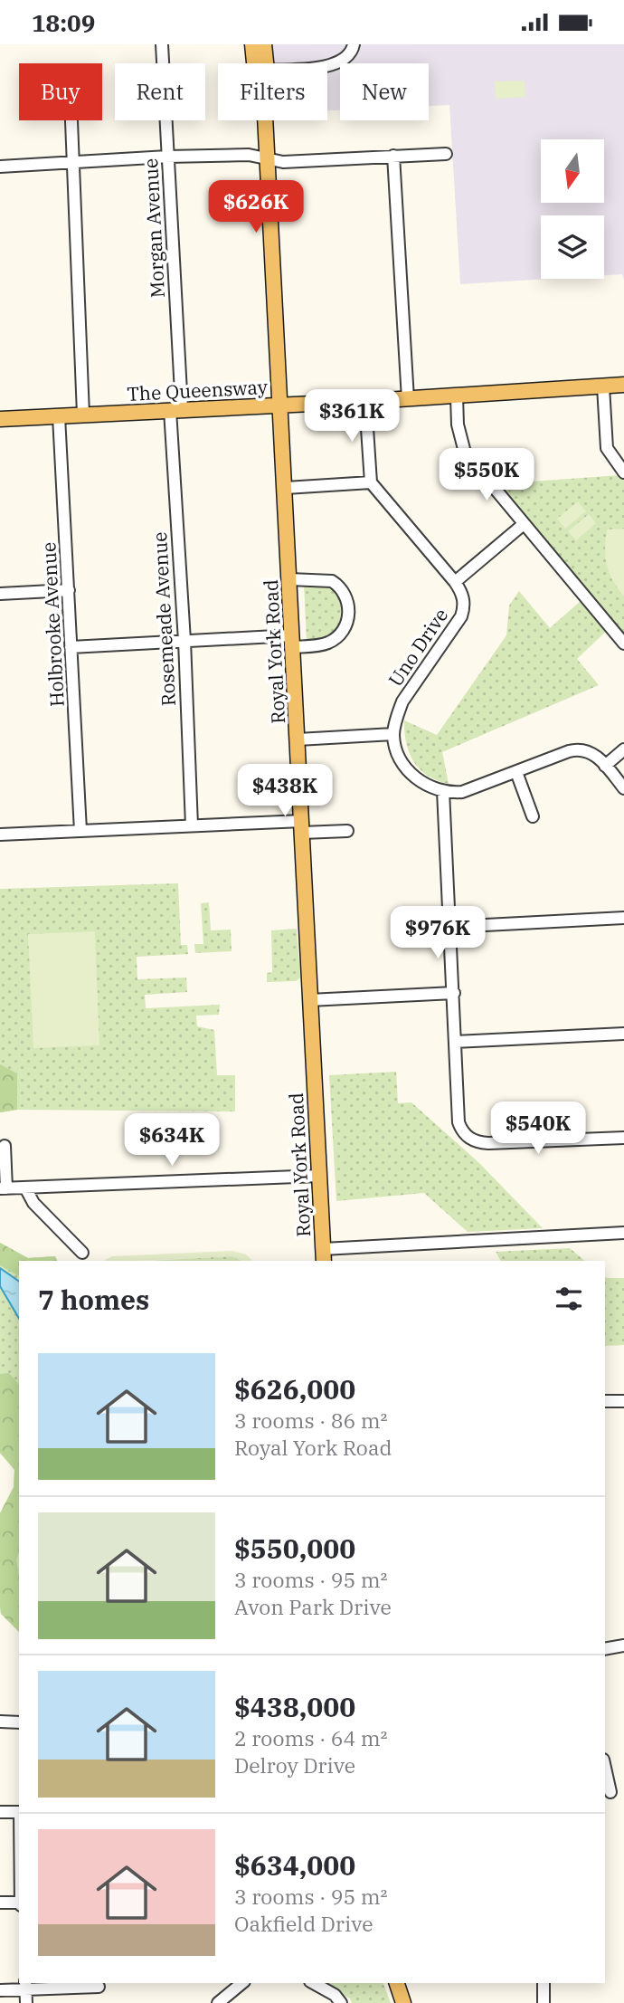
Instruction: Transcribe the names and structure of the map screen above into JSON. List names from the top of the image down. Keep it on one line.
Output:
{"streets":{"main road":["The Queensway","Royal York Road"],"street":["Morgan Avenue","Rosemeade Avenue","Holbrooke Avenue","Uno Drive"]},"crossings":[["Morgan Avenue","The Queensway"],["Morgan Avenue","Rosemeade Avenue"],["The Queensway","Rosemeade Avenue"],["The Queensway","Holbrooke Avenue"],["The Queensway","Royal York Road"]],"north":"bottom","page":{"status":"18:09","chip":["Buy","Rent","Filters","New"],"price":["$626K","$361K","$550K","$438K","$976K","$540K","$634K"],"heading":"7 homes","list":[{"name":"$626,000","note":"3 rooms · 86 m² · Royal York Road"},{"name":"$550,000","note":"3 rooms · 95 m² · Avon Park Drive"},{"name":"$438,000","note":"2 rooms · 64 m² · Delroy Drive"},{"name":"$634,000","note":"3 rooms · 95 m² · Oakfield Drive"}]}}
